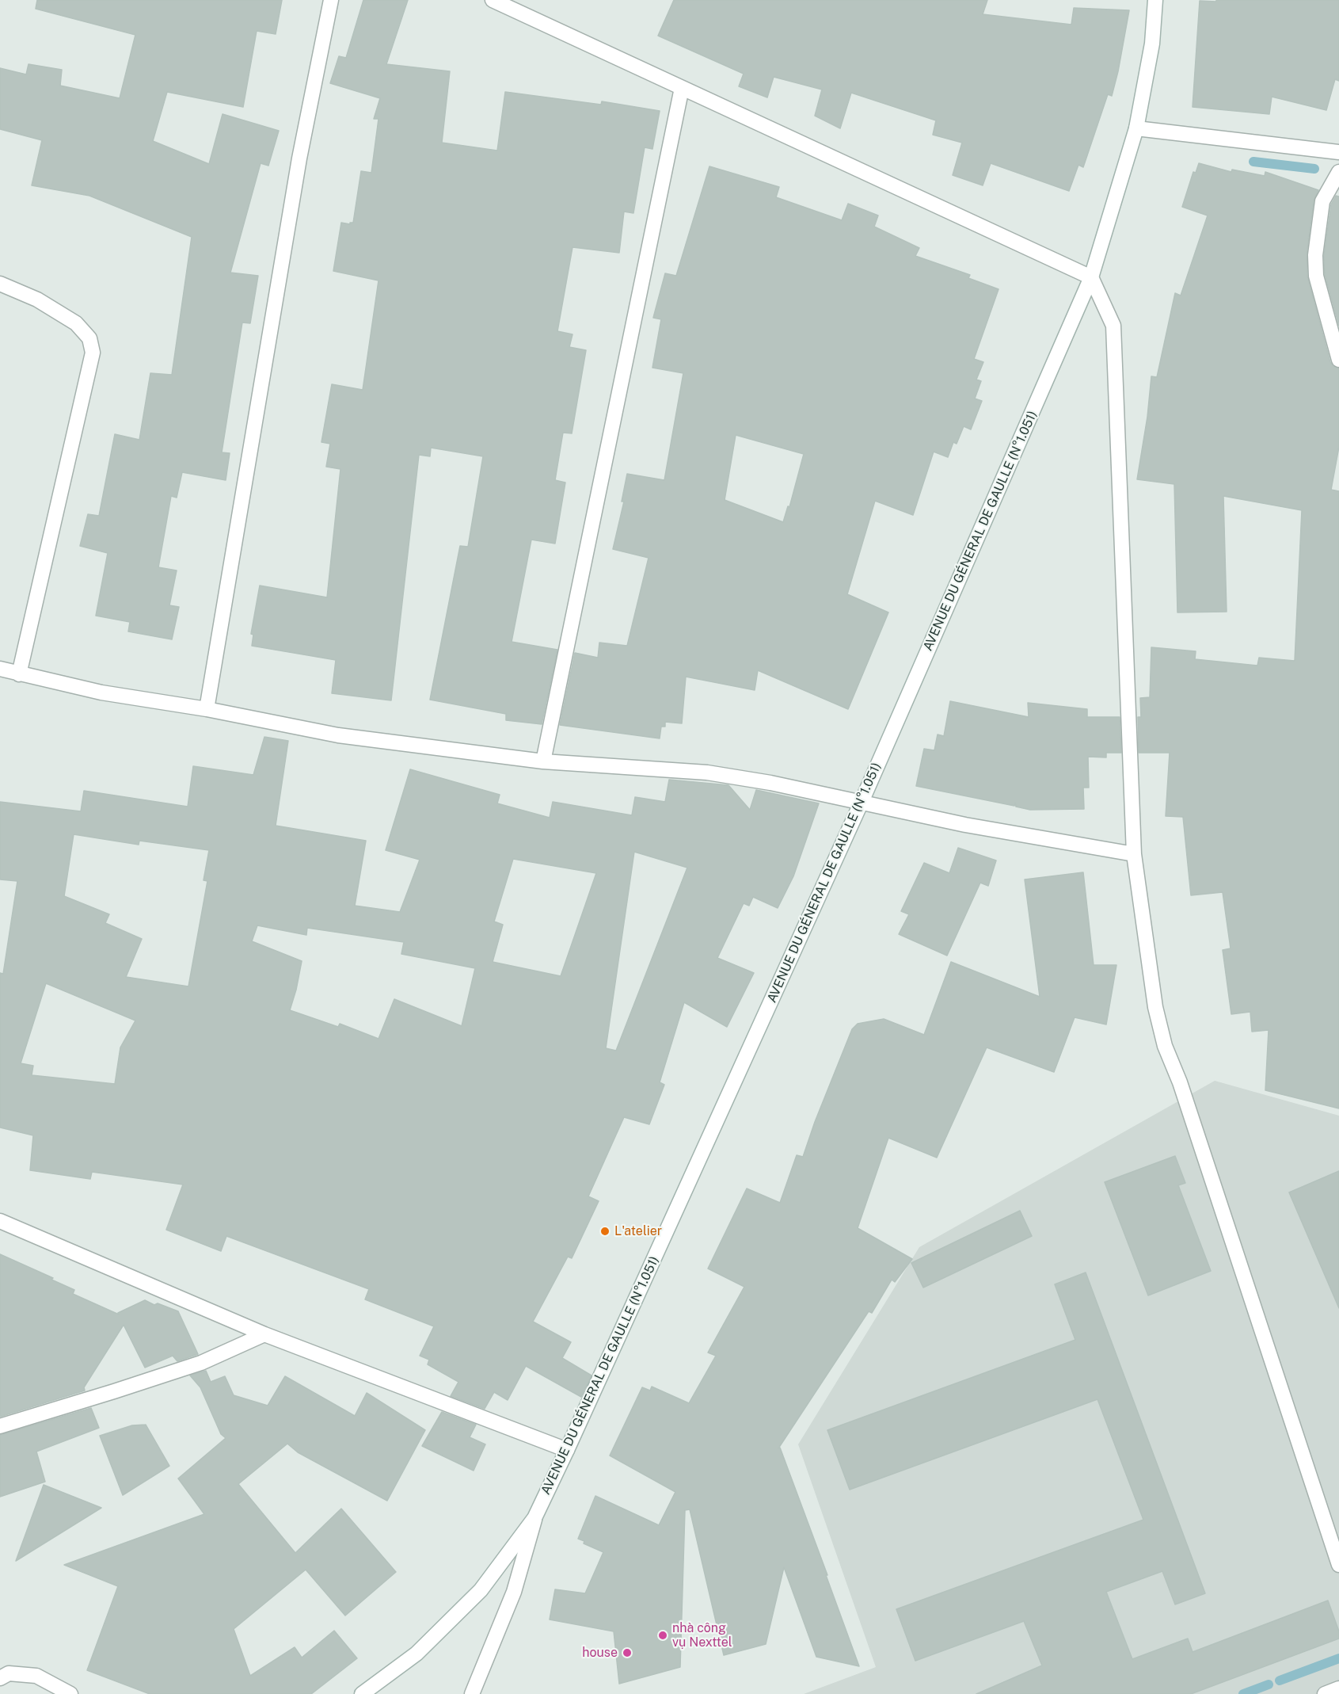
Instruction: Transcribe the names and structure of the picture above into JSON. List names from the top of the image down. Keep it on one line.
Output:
{"streets":{"street":["AVENUE DU GÉNERAL DE GAULLE (N°1.051)"]},"places":["L'atelier","nhà công vụ Nexttel","house"]}
